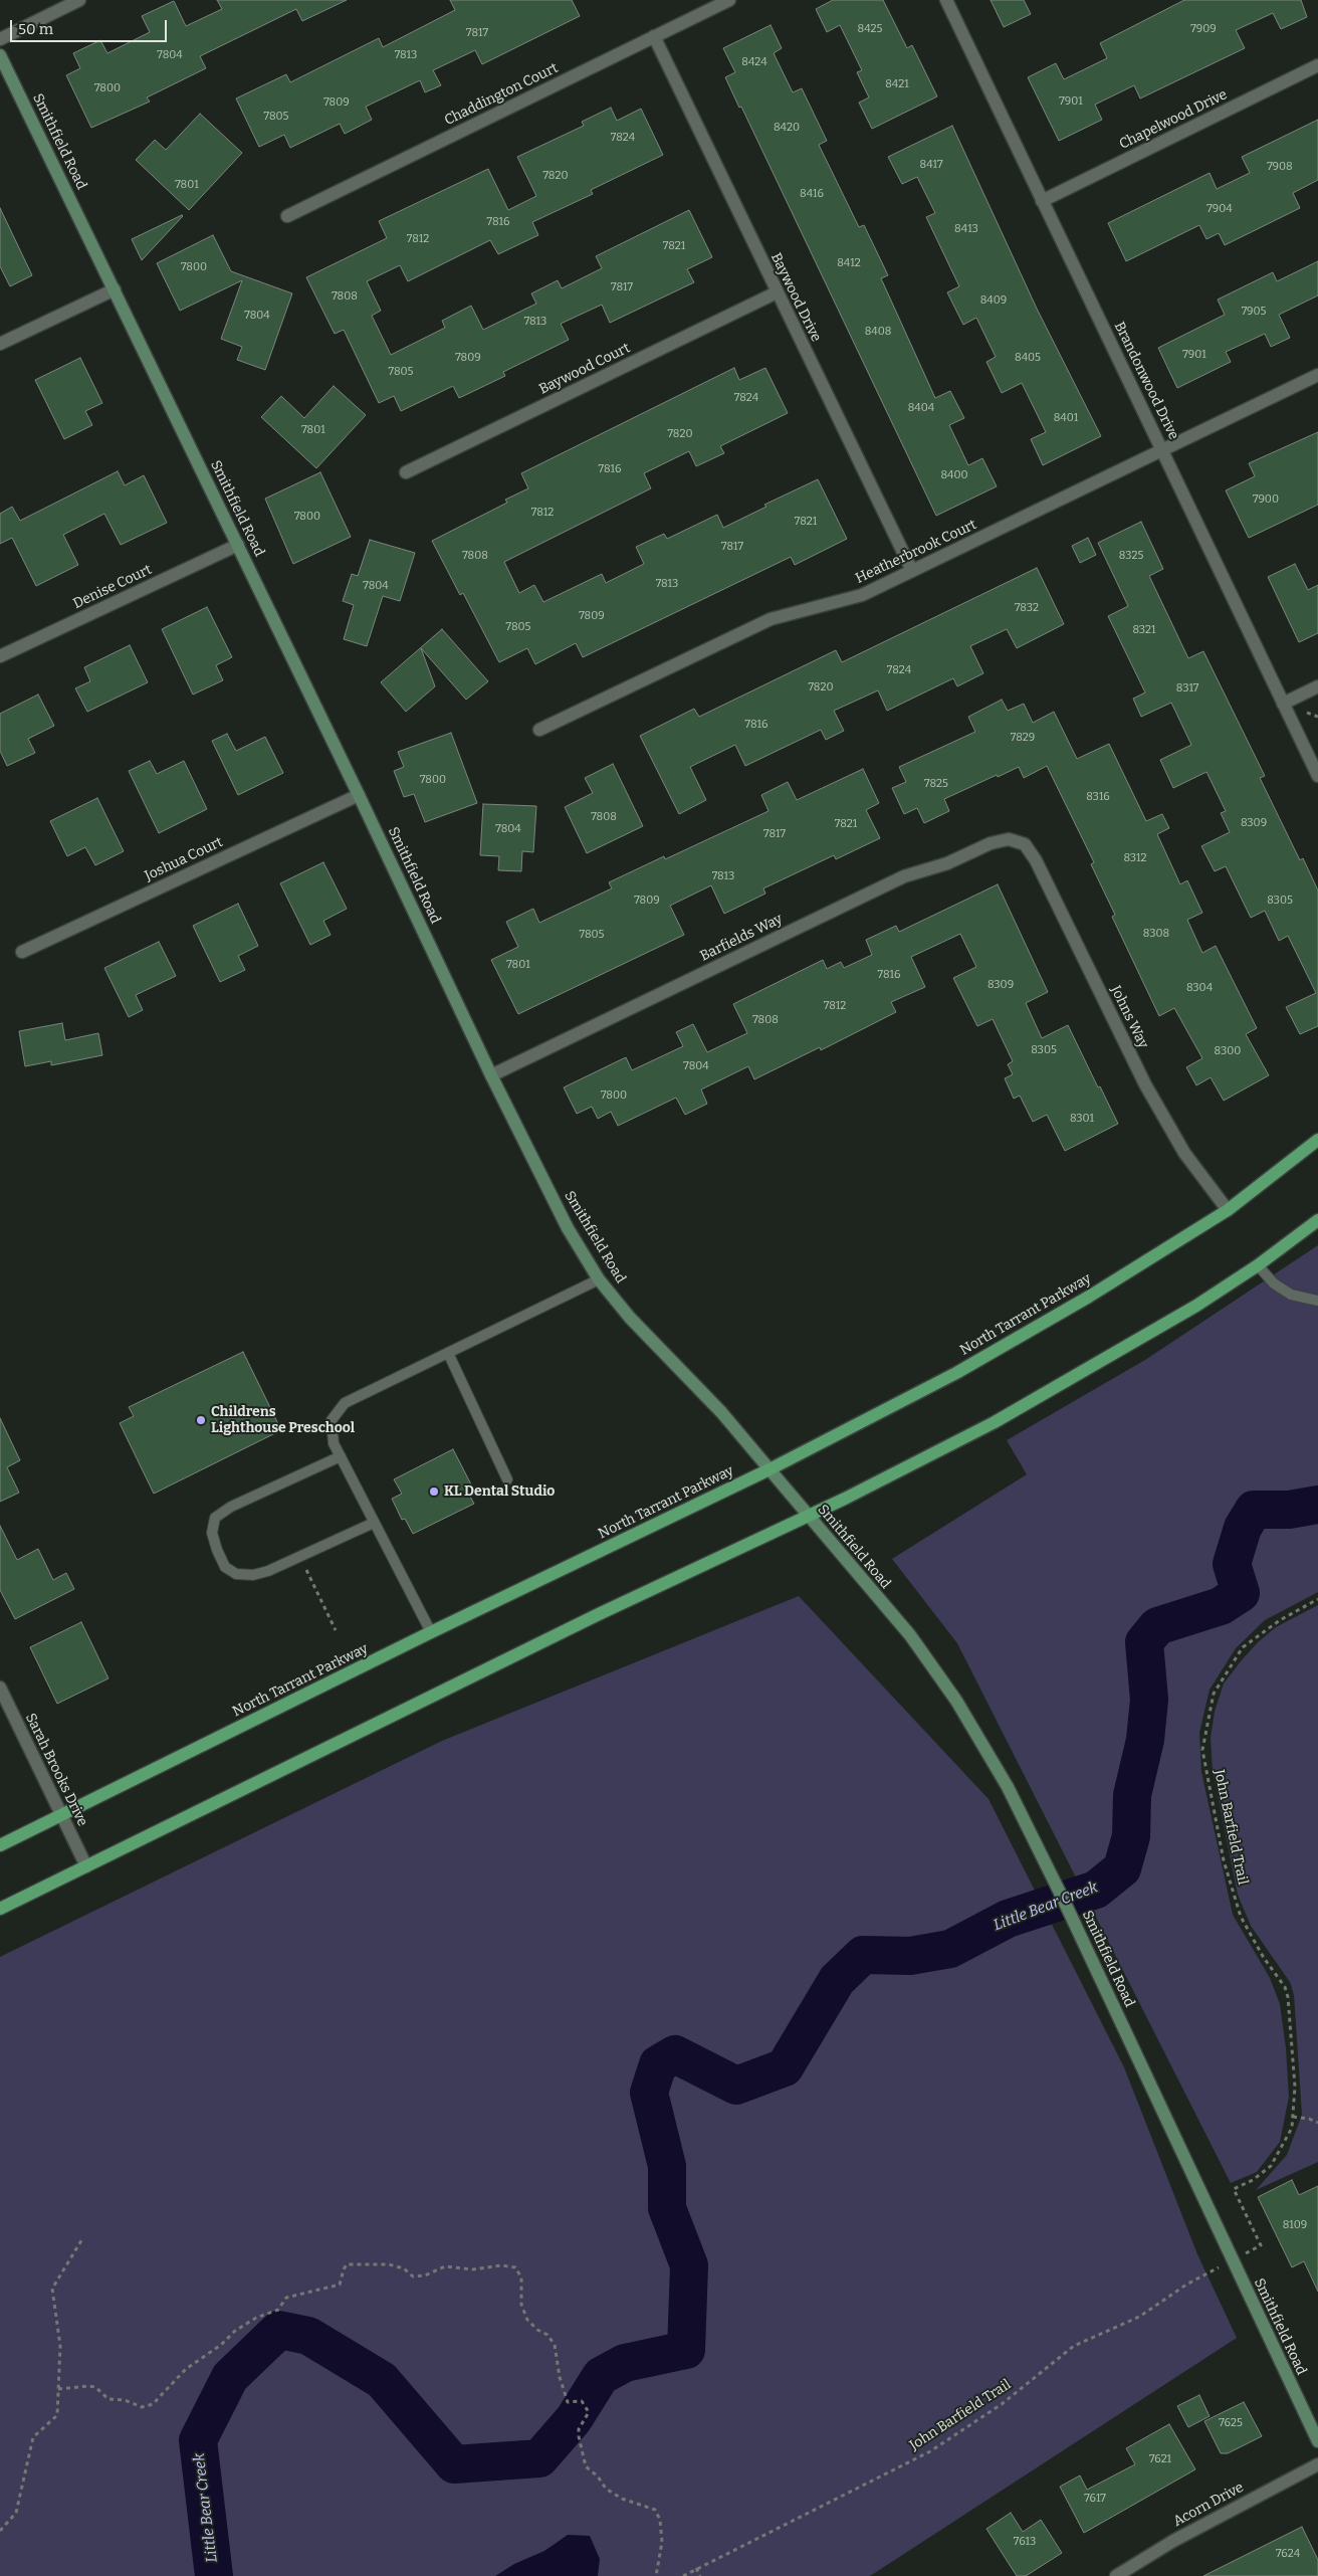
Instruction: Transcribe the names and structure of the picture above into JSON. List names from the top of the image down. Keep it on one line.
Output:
{"streets":{"main road":["Smithfield Road","North Tarrant Parkway"],"street":["Chaddington Court","Chapelwood Drive","Baywood Drive","Baywood Court","Brandonwood Drive","Heatherbrook Court","Denise Court","Joshua Court","Barfields Way","Johns Way","Sarah Brooks Drive","Acorn Drive"],"path":["John Barfield Trail"]},"crossings":[["Chaddington Court","Baywood Drive"],["Chapelwood Drive","Brandonwood Drive"],["Smithfield Road","Denise Court"],["Smithfield Road","Joshua Court"],["Smithfield Road","Barfields Way"],["Smithfield Road","North Tarrant Parkway"],["Baywood Drive","Baywood Court"],["Baywood Drive","Heatherbrook Court"],["Brandonwood Drive","Heatherbrook Court"],["Barfields Way","Johns Way"],["Johns Way","North Tarrant Parkway"],["North Tarrant Parkway","Sarah Brooks Drive"]],"water":["Little Bear Creek"],"places":["Childrens Lighthouse Preschool","KL Dental Studio"],"house_numbers":["8425","7909","7817","7804","7813","8424","8421","7800","7901","7809","7805","8420","7824","8417","7908","7820","7801","8416","7904","7816","8413","7812","7821","8412","7800","7817","7808","8409","7905","7804","7813","8408","7901","7809","8405","7805","7824","8404","8401","7801","7820","7816","8400","7900","7812","7800","7821","7817","7808","8325","7813","7804","7832","7809","7805","8321","7824","7820","8317","7816","7829","7800","7825","8316","7808","8309","7821","7804","7817","8312","7813","7809","8305","8308","7805","7801","7816","8309","8304","7812","7808","8305","8300","7804","7800","8301","8109","7625","7621","7617","7613","7624"],"scale_bar":"50 m"}
